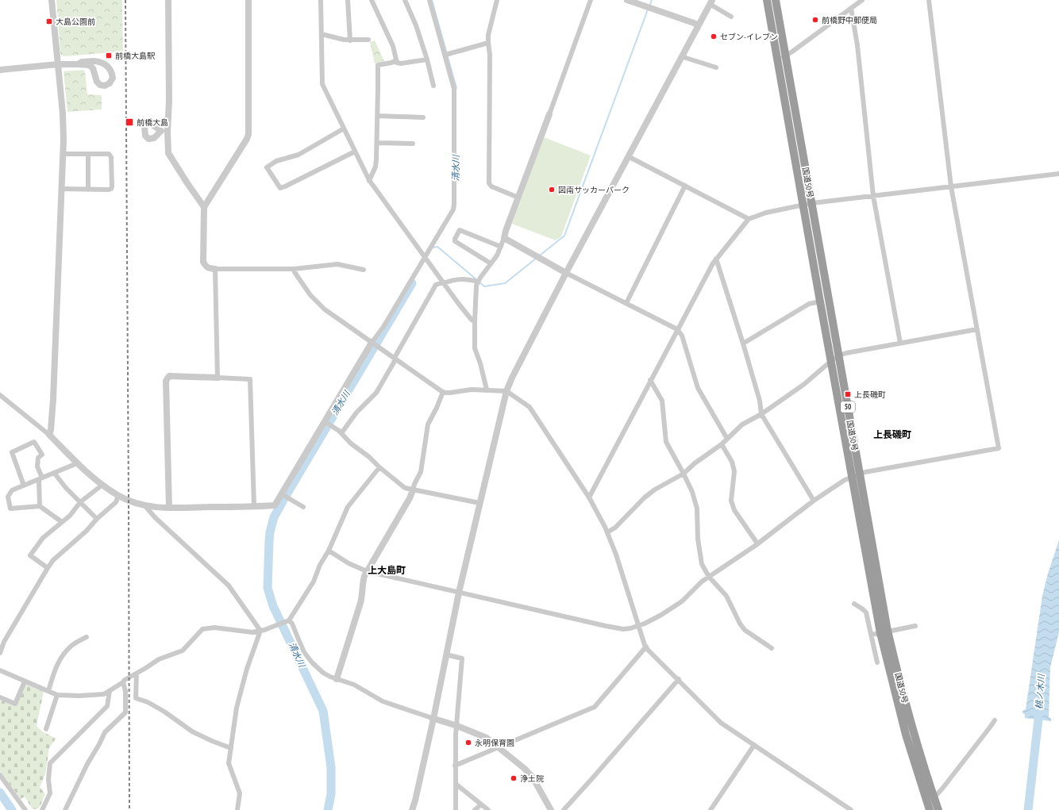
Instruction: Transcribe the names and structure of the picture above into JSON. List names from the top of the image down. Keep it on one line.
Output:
{"streets":{"highway":["国道50号","50"]},"districts":["上長磯町","上大島町"],"water":["清水川","桃ノ木川"],"places":{"other":["前橋野中郵便局","セブン-イレブン","図南サッカーパーク","永明保育園","浄土院"],"transit":["大島公園前","前橋大島駅","前橋大島","上長磯町"]}}
